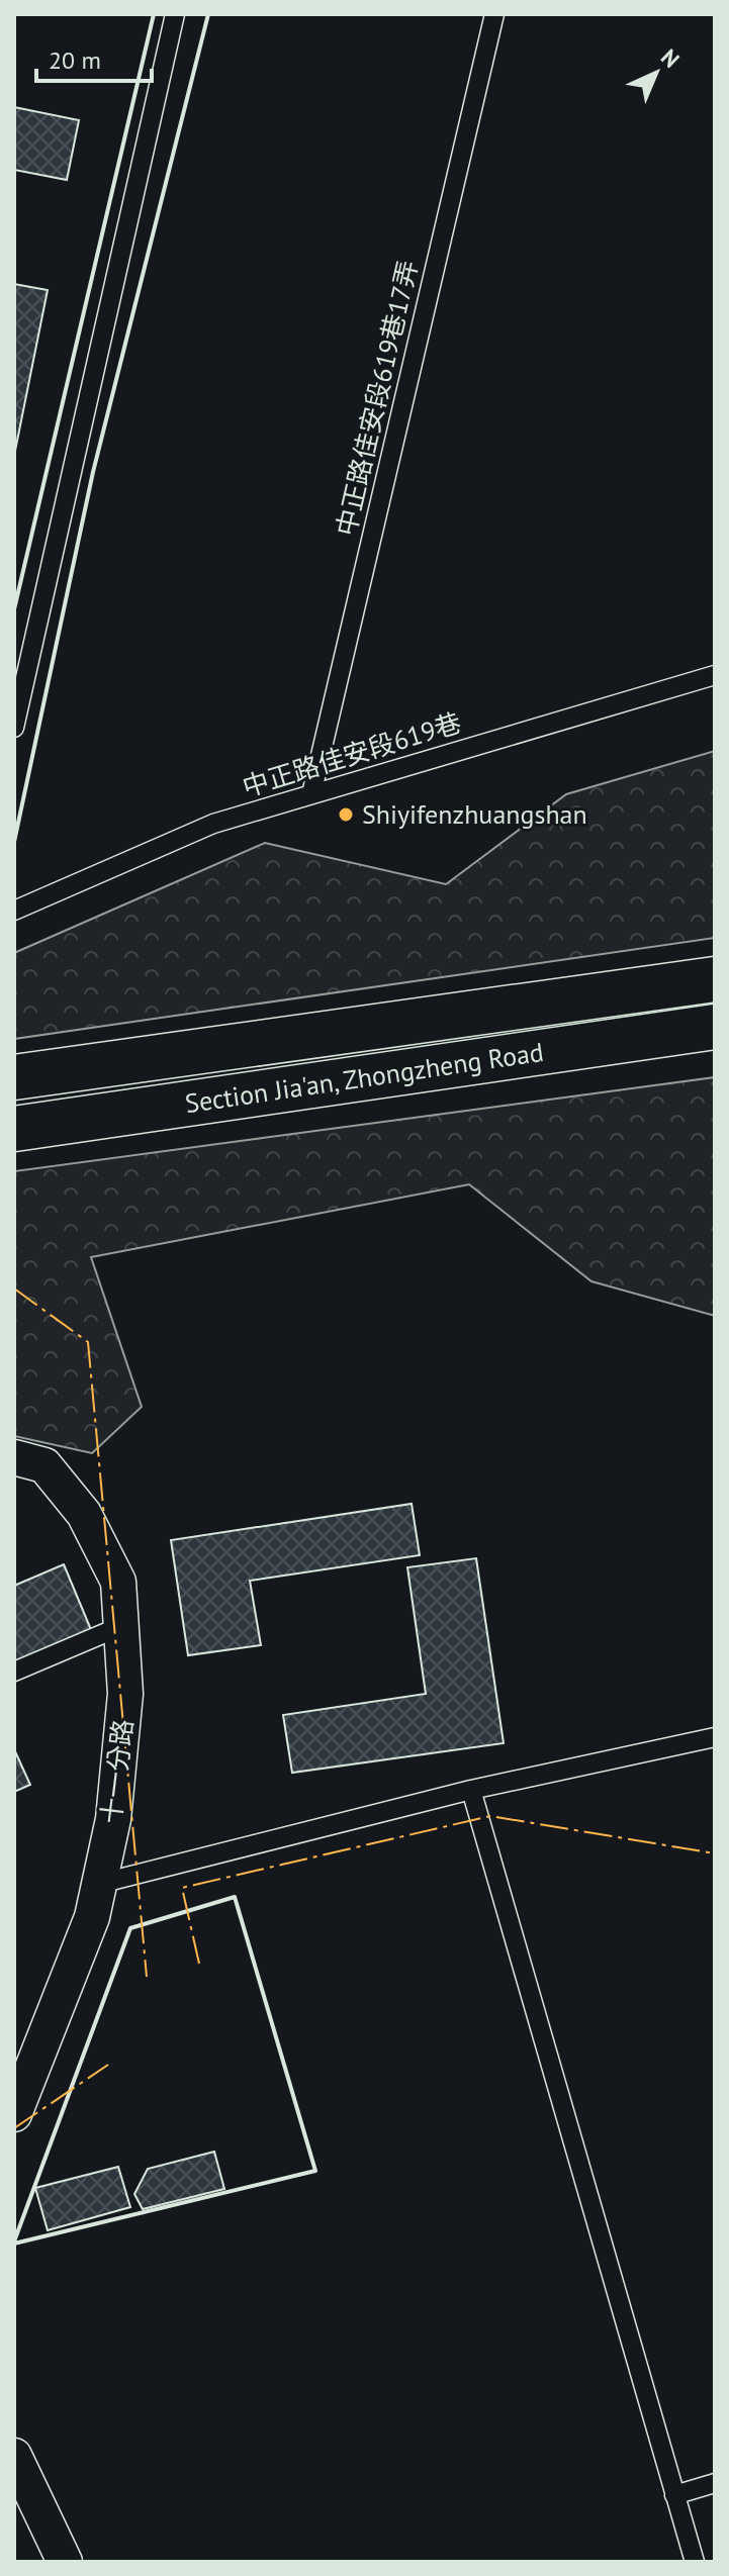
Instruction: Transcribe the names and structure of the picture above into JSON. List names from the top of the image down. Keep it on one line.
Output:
{"streets":{"main road":["Section Jia'an, Zhongzheng Road"],"street":["十一分路"],"lane":["中正路佳安段619巷17弄","中正路佳安段619巷"]},"crossings":[["中正路佳安段619巷17弄","中正路佳安段619巷"]],"places":["Shiyifenzhuangshan"],"scale_bar":"20 m","north":"top right"}
